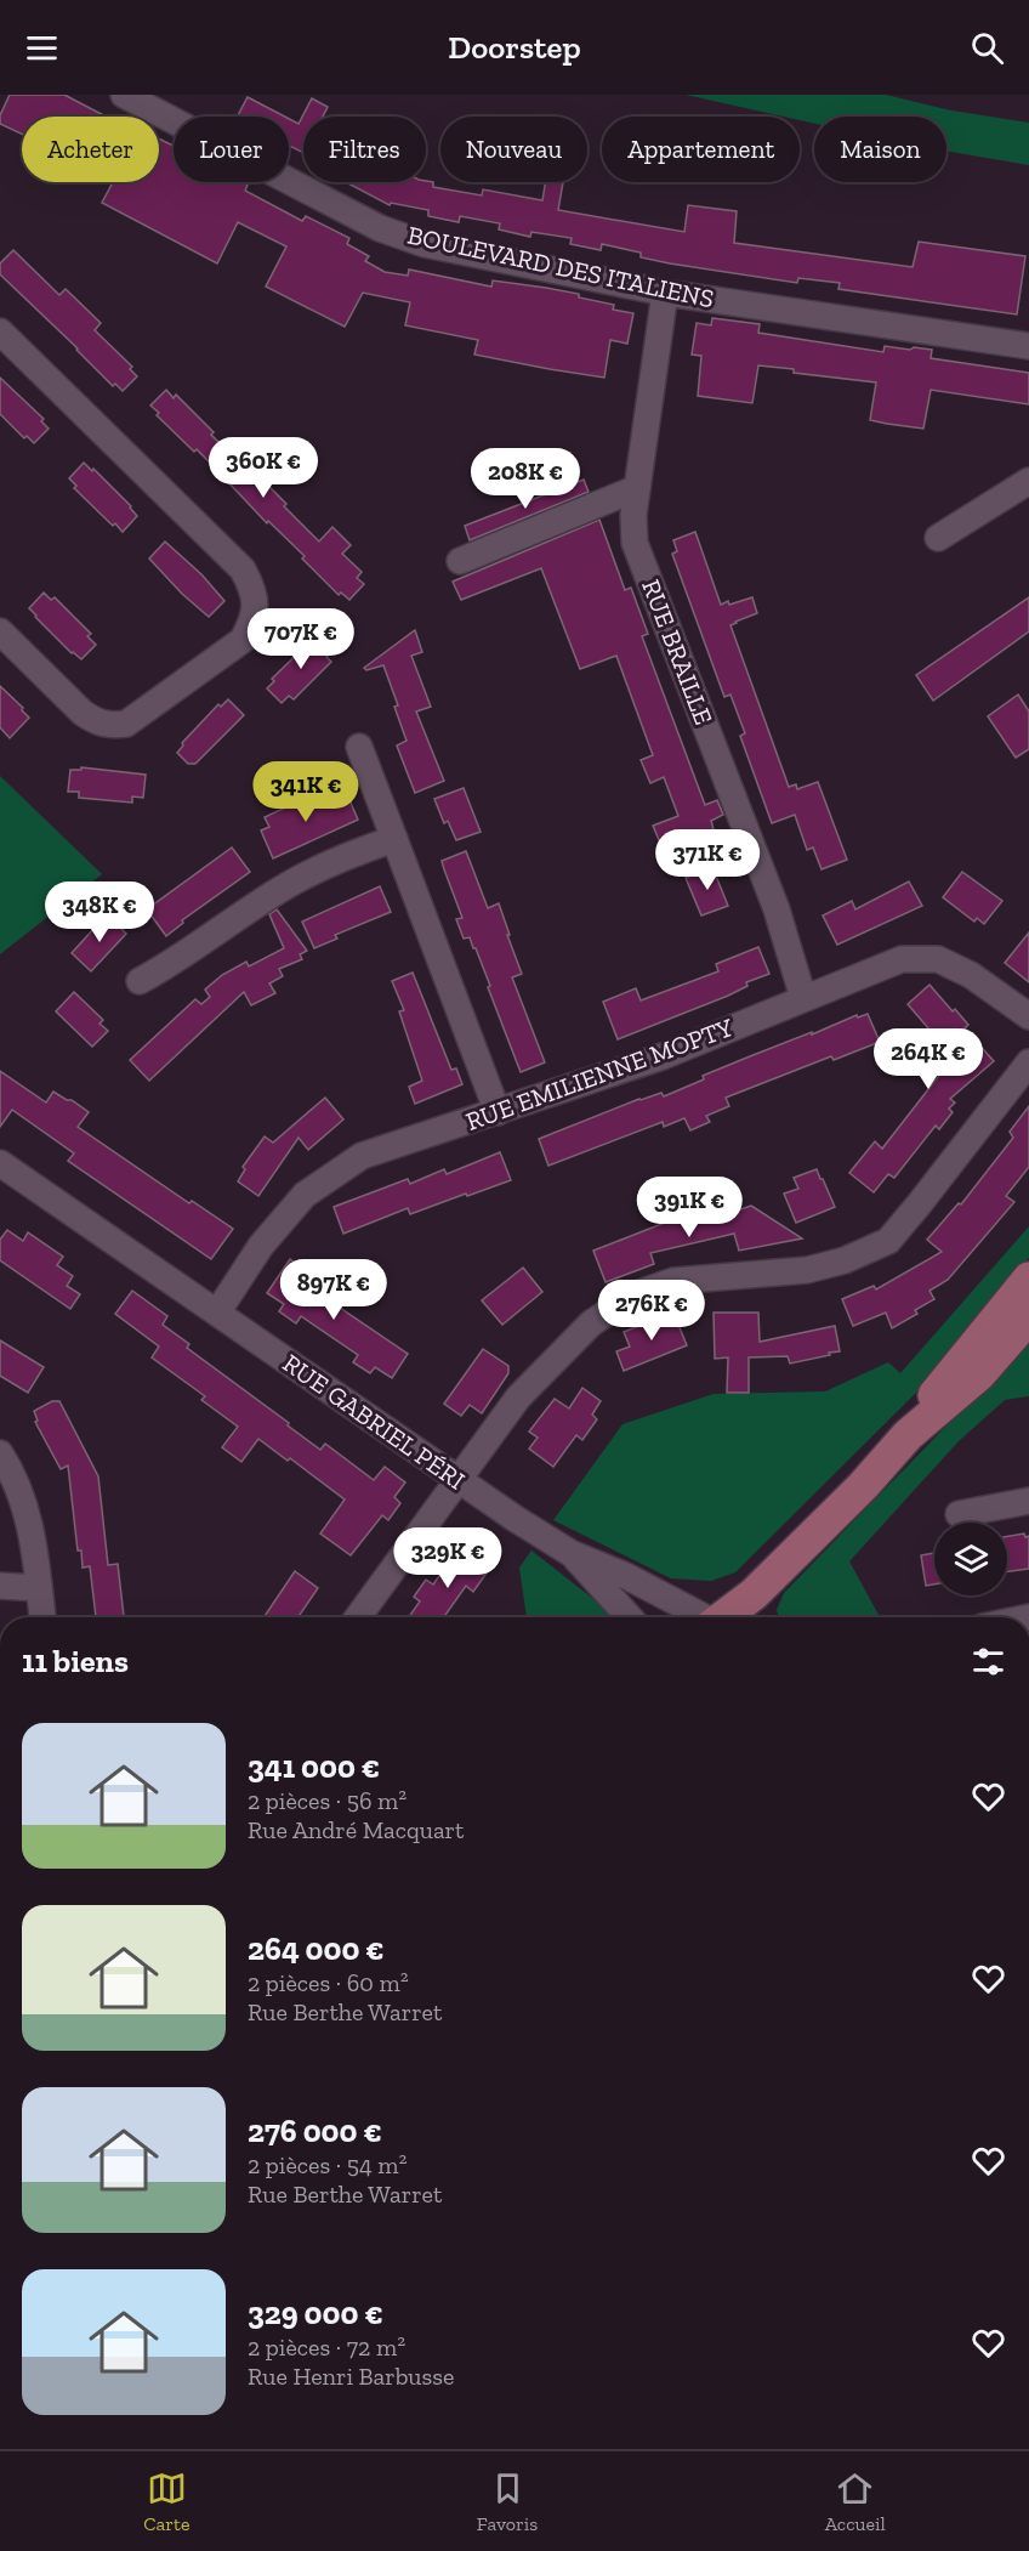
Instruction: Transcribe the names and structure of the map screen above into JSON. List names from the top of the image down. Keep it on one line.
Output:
{"streets":{"street":["BOULEVARD DES ITALIENS","RUE BRAILLE","RUE EMILIENNE MOPTY","RUE GABRIEL PÉRI"]},"crossings":[["BOULEVARD DES ITALIENS","RUE BRAILLE"],["RUE BRAILLE","RUE EMILIENNE MOPTY"],["RUE EMILIENNE MOPTY","RUE GABRIEL PÉRI"]],"page":{"header":"Doorstep","chip":["Acheter","Louer","Filtres","Nouveau","Appartement","Maison"],"price":["360K €","208K €","707K €","341K €","371K €","348K €","264K €","391K €","897K €","276K €","329K €"],"heading":"11 biens","list":[{"name":"341 000 €","note":"2 pièces · 56 m² · Rue André Macquart"},{"name":"264 000 €","note":"2 pièces · 60 m² · Rue Berthe Warret"},{"name":"276 000 €","note":"2 pièces · 54 m² · Rue Berthe Warret"},{"name":"329 000 €","note":"2 pièces · 72 m² · Rue Henri Barbusse"}],"tabs":["Carte","Favoris","Accueil"]}}
